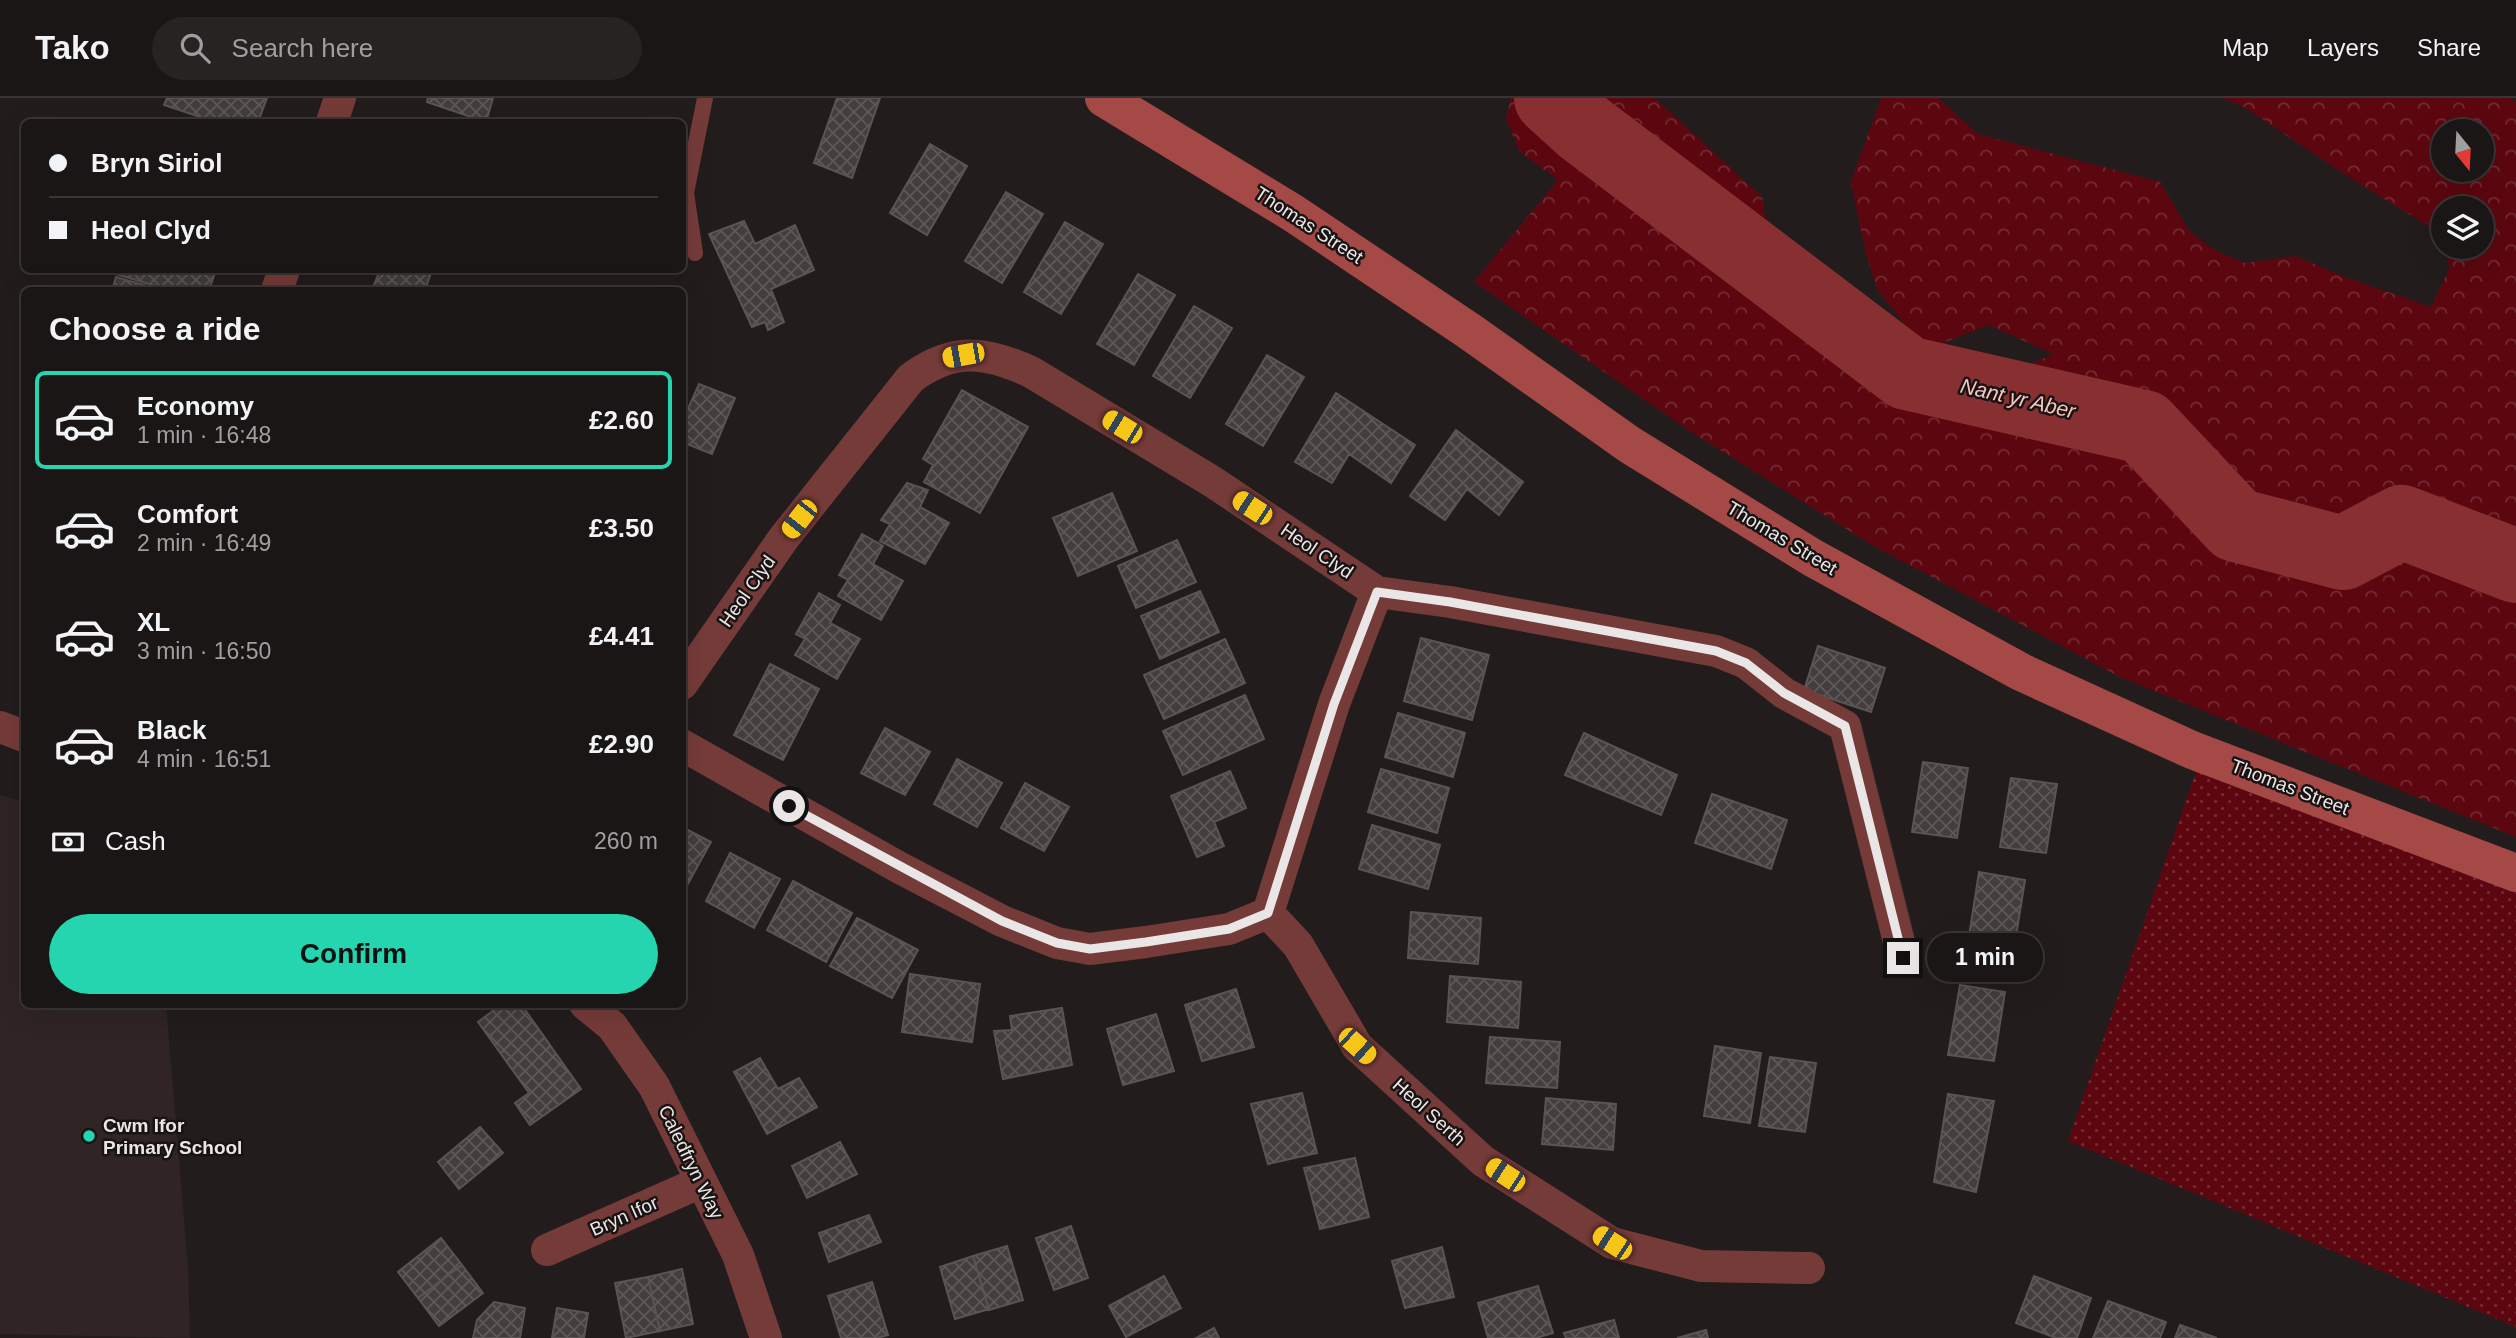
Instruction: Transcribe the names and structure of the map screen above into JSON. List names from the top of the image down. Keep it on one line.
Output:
{"streets":{"main road":["Thomas Street"],"street":["Heol Clyd","Heol Serth","Caledfryn Way","Bryn Ifor"]},"crossings":[["Caledfryn Way","Bryn Ifor"]],"water":["Nant yr Aber"],"places":["Cwm Ifor Primary School"],"north":"bottom","page":{"header":"Tako","search":"Search here","nav":["Map","Layers","Share"],"banner":["Bryn Siriol","Heol Clyd"],"heading":"Choose a ride","list":[{"name":"Economy","note":"1 min · 16:48","value":"£2.60"},{"name":"Comfort","note":"2 min · 16:49","value":"£3.50"},{"name":"XL","note":"3 min · 16:50","value":"£4.41"},{"name":"Black","note":"4 min · 16:51","value":"£2.90"}],"pay":["Cash","260 m"],"buttons":"Confirm","bubble":"1 min"}}
